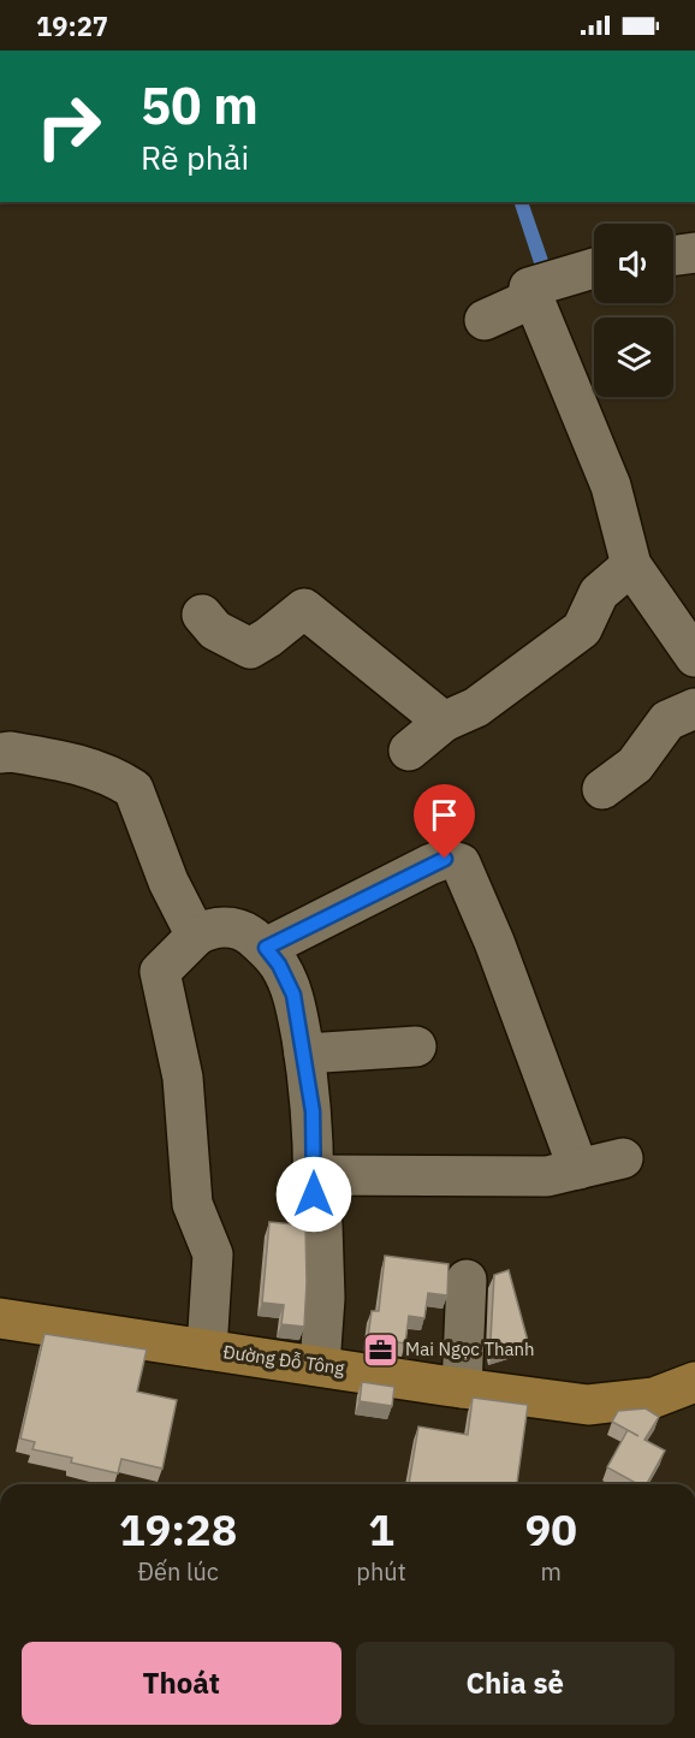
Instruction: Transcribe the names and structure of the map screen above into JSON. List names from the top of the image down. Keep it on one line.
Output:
{"streets":{"main road":["Đường Đỗ Tông"]},"places":{"office":["Mai Ngọc Thanh"]},"page":{"status":"19:27","turn":["50 m","Rẽ phải"],"eta":["19:28","Đến lúc","1","phút","90","m"],"buttons":["Thoát","Chia sẻ"]}}
